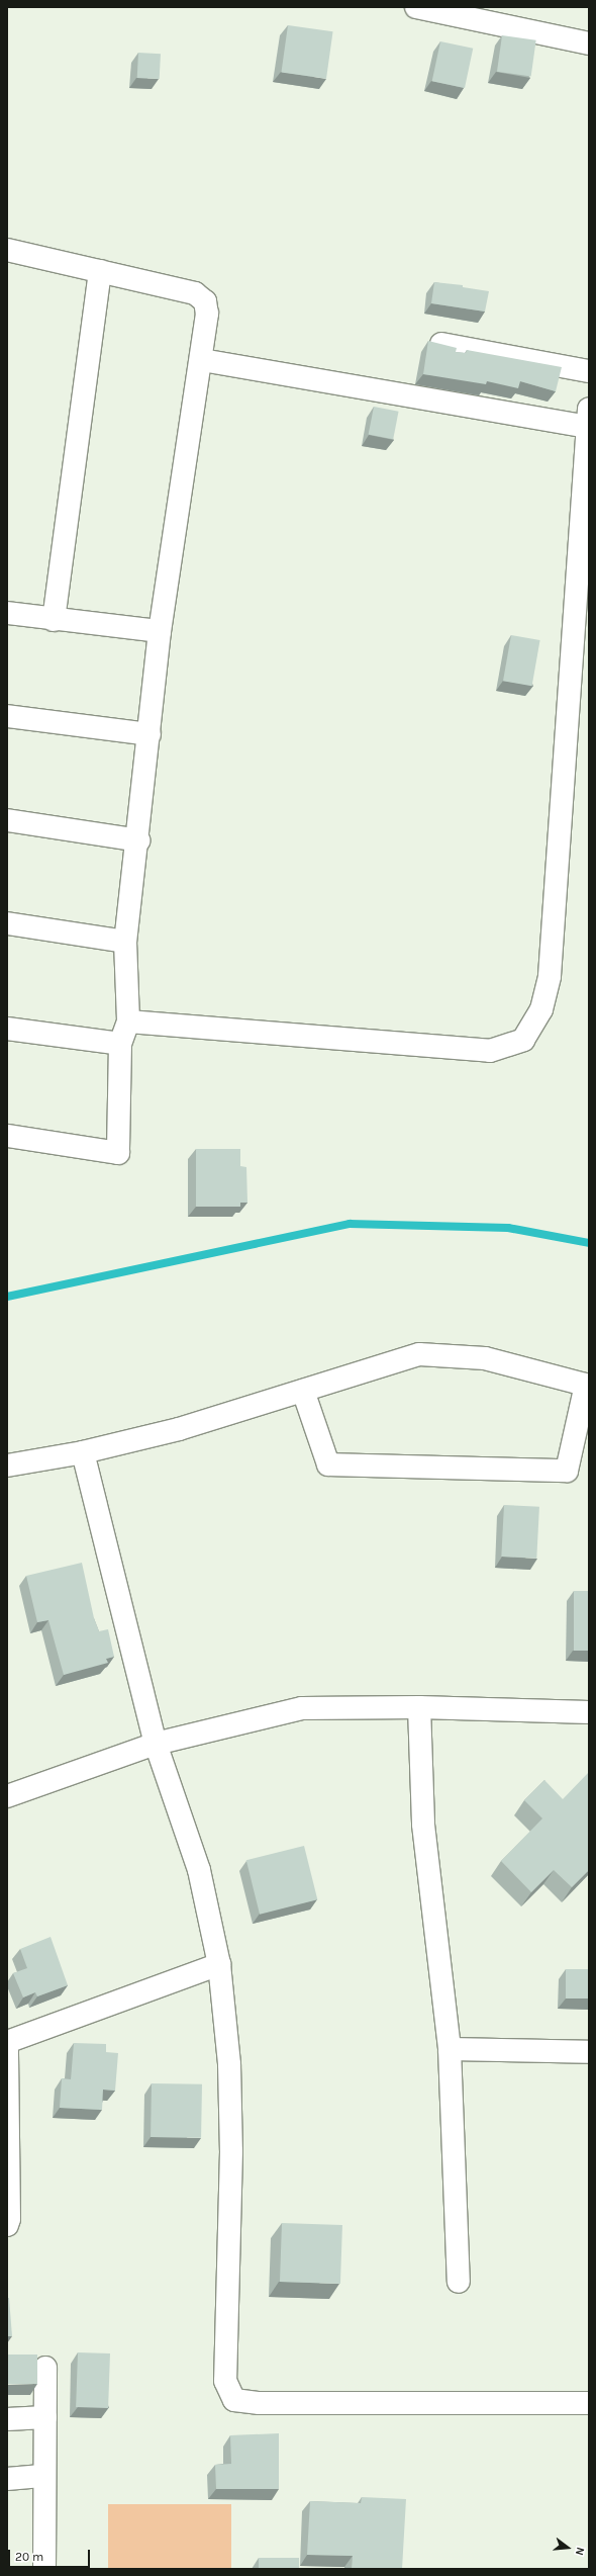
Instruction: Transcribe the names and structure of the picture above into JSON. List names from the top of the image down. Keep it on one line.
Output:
{"scale_bar":"20 m","north":"right"}
